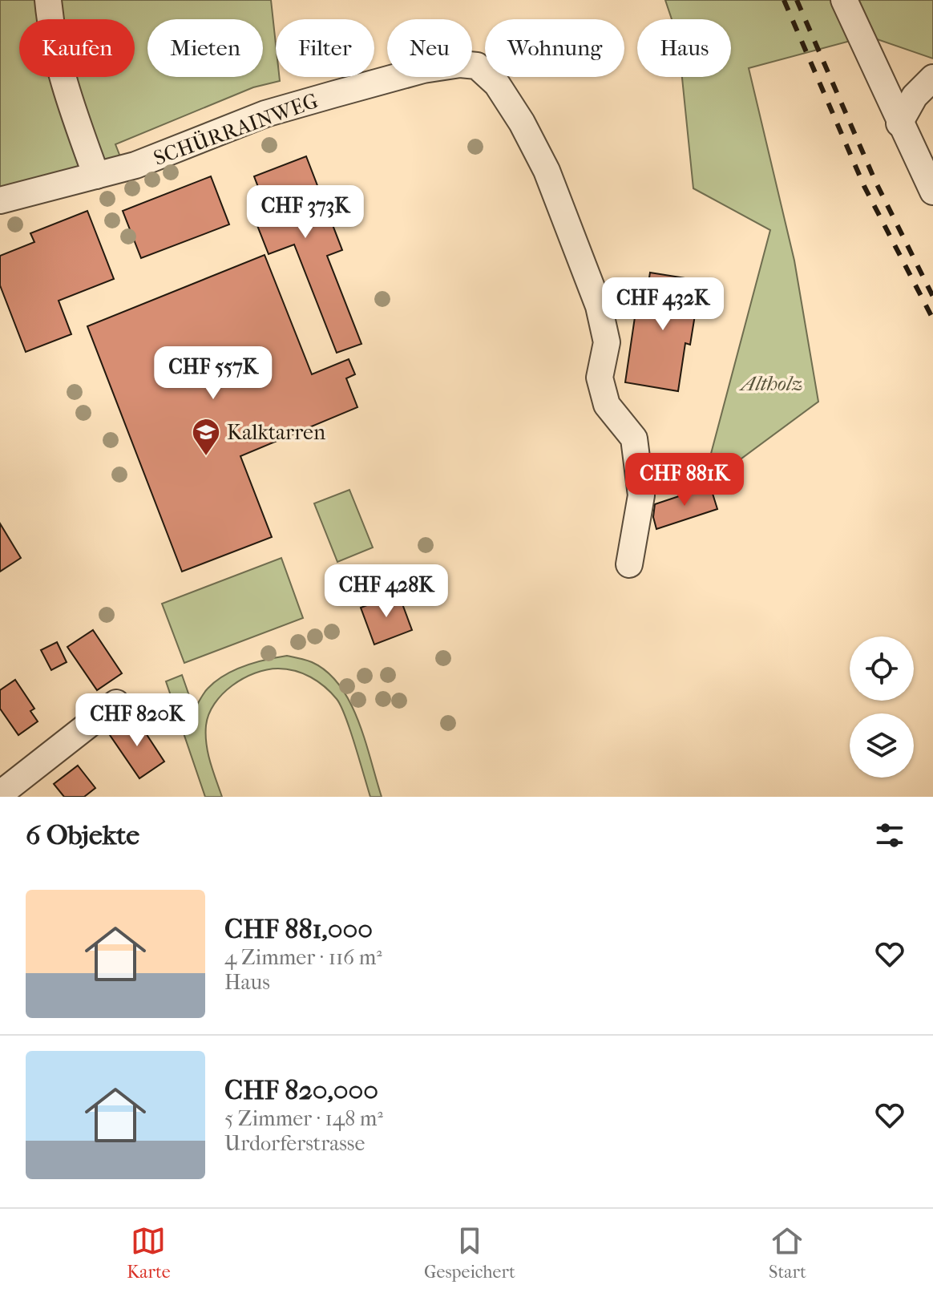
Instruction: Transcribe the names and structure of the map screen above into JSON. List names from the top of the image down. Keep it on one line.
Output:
{"streets":{"street":["SCHÜRRAINWEG"]},"parks":["Altholz"],"places":{"school or university":["Kalktarren"]},"page":{"chip":["Kaufen","Mieten","Filter","Neu","Wohnung","Haus"],"price":["CHF 373K","CHF 432K","CHF 557K","CHF 881K","CHF 428K","CHF 820K"],"heading":"6 Objekte","list":[{"name":"CHF 881,000","note":"4 Zimmer · 116 m² · Haus"},{"name":"CHF 820,000","note":"5 Zimmer · 148 m² · Urdorferstrasse"}],"tabs":["Karte","Gespeichert","Start"]}}
